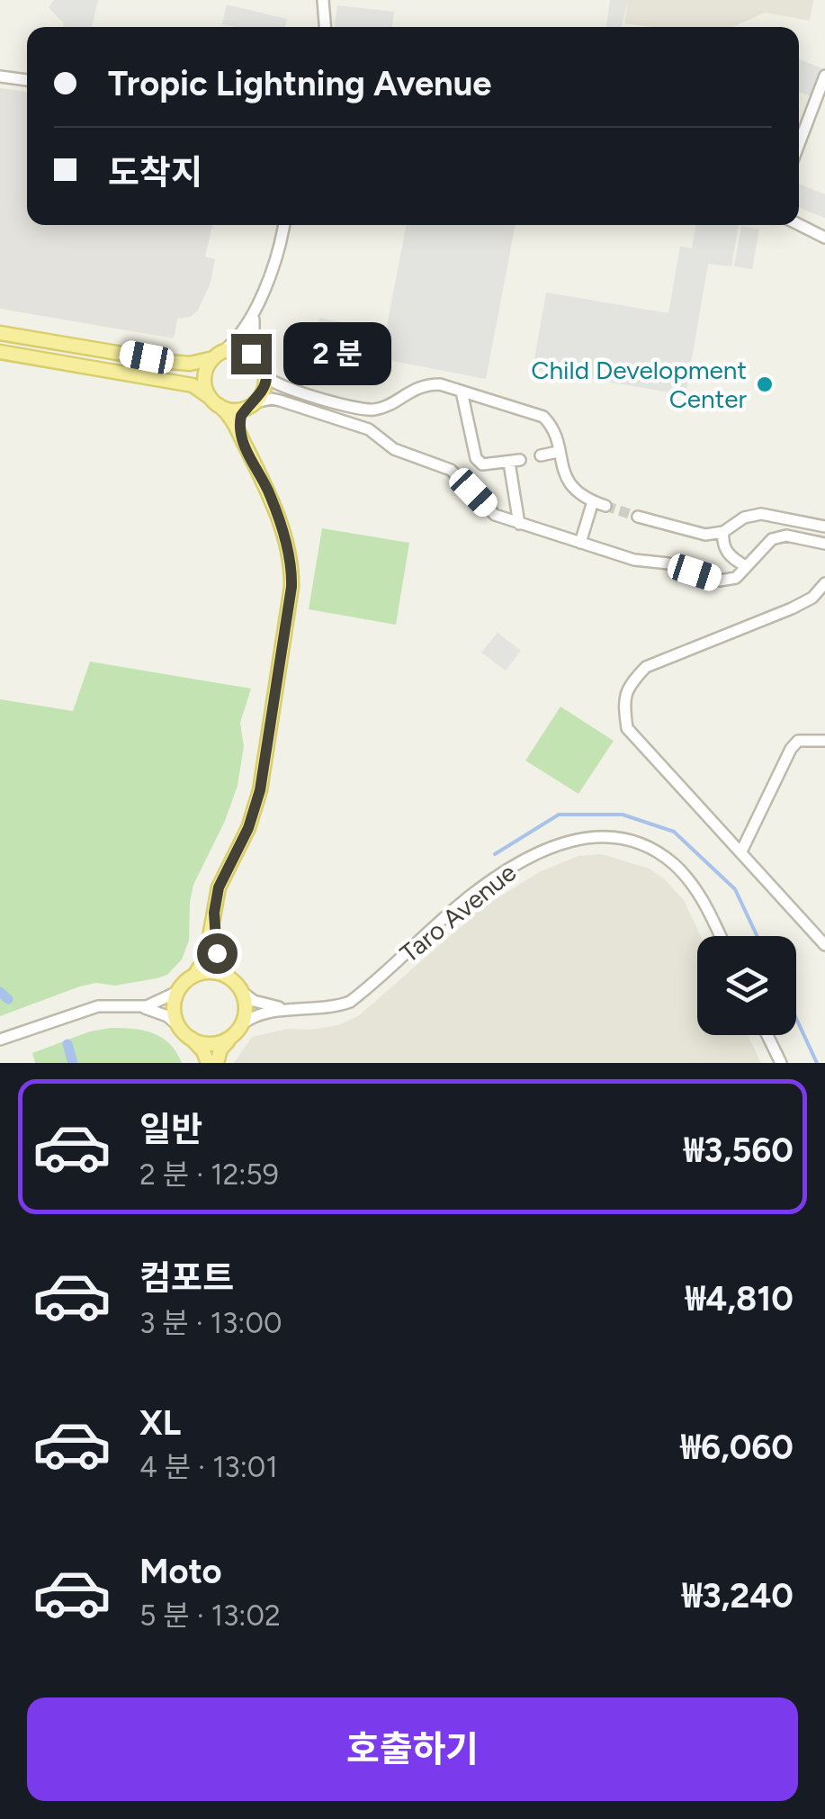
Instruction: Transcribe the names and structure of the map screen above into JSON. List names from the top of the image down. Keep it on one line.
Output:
{"streets":{"street":["Taro Avenue"]},"places":["Child Development Center"],"page":{"banner":["Tropic Lightning Avenue","도착지"],"bubble":"2 분","list":[{"name":"일반","note":"2 분 · 12:59","value":"₩3,560"},{"name":"컴포트","note":"3 분 · 13:00","value":"₩4,810"},{"name":"XL","note":"4 분 · 13:01","value":"₩6,060"},{"name":"Moto","note":"5 분 · 13:02","value":"₩3,240"}],"buttons":"호출하기"}}
